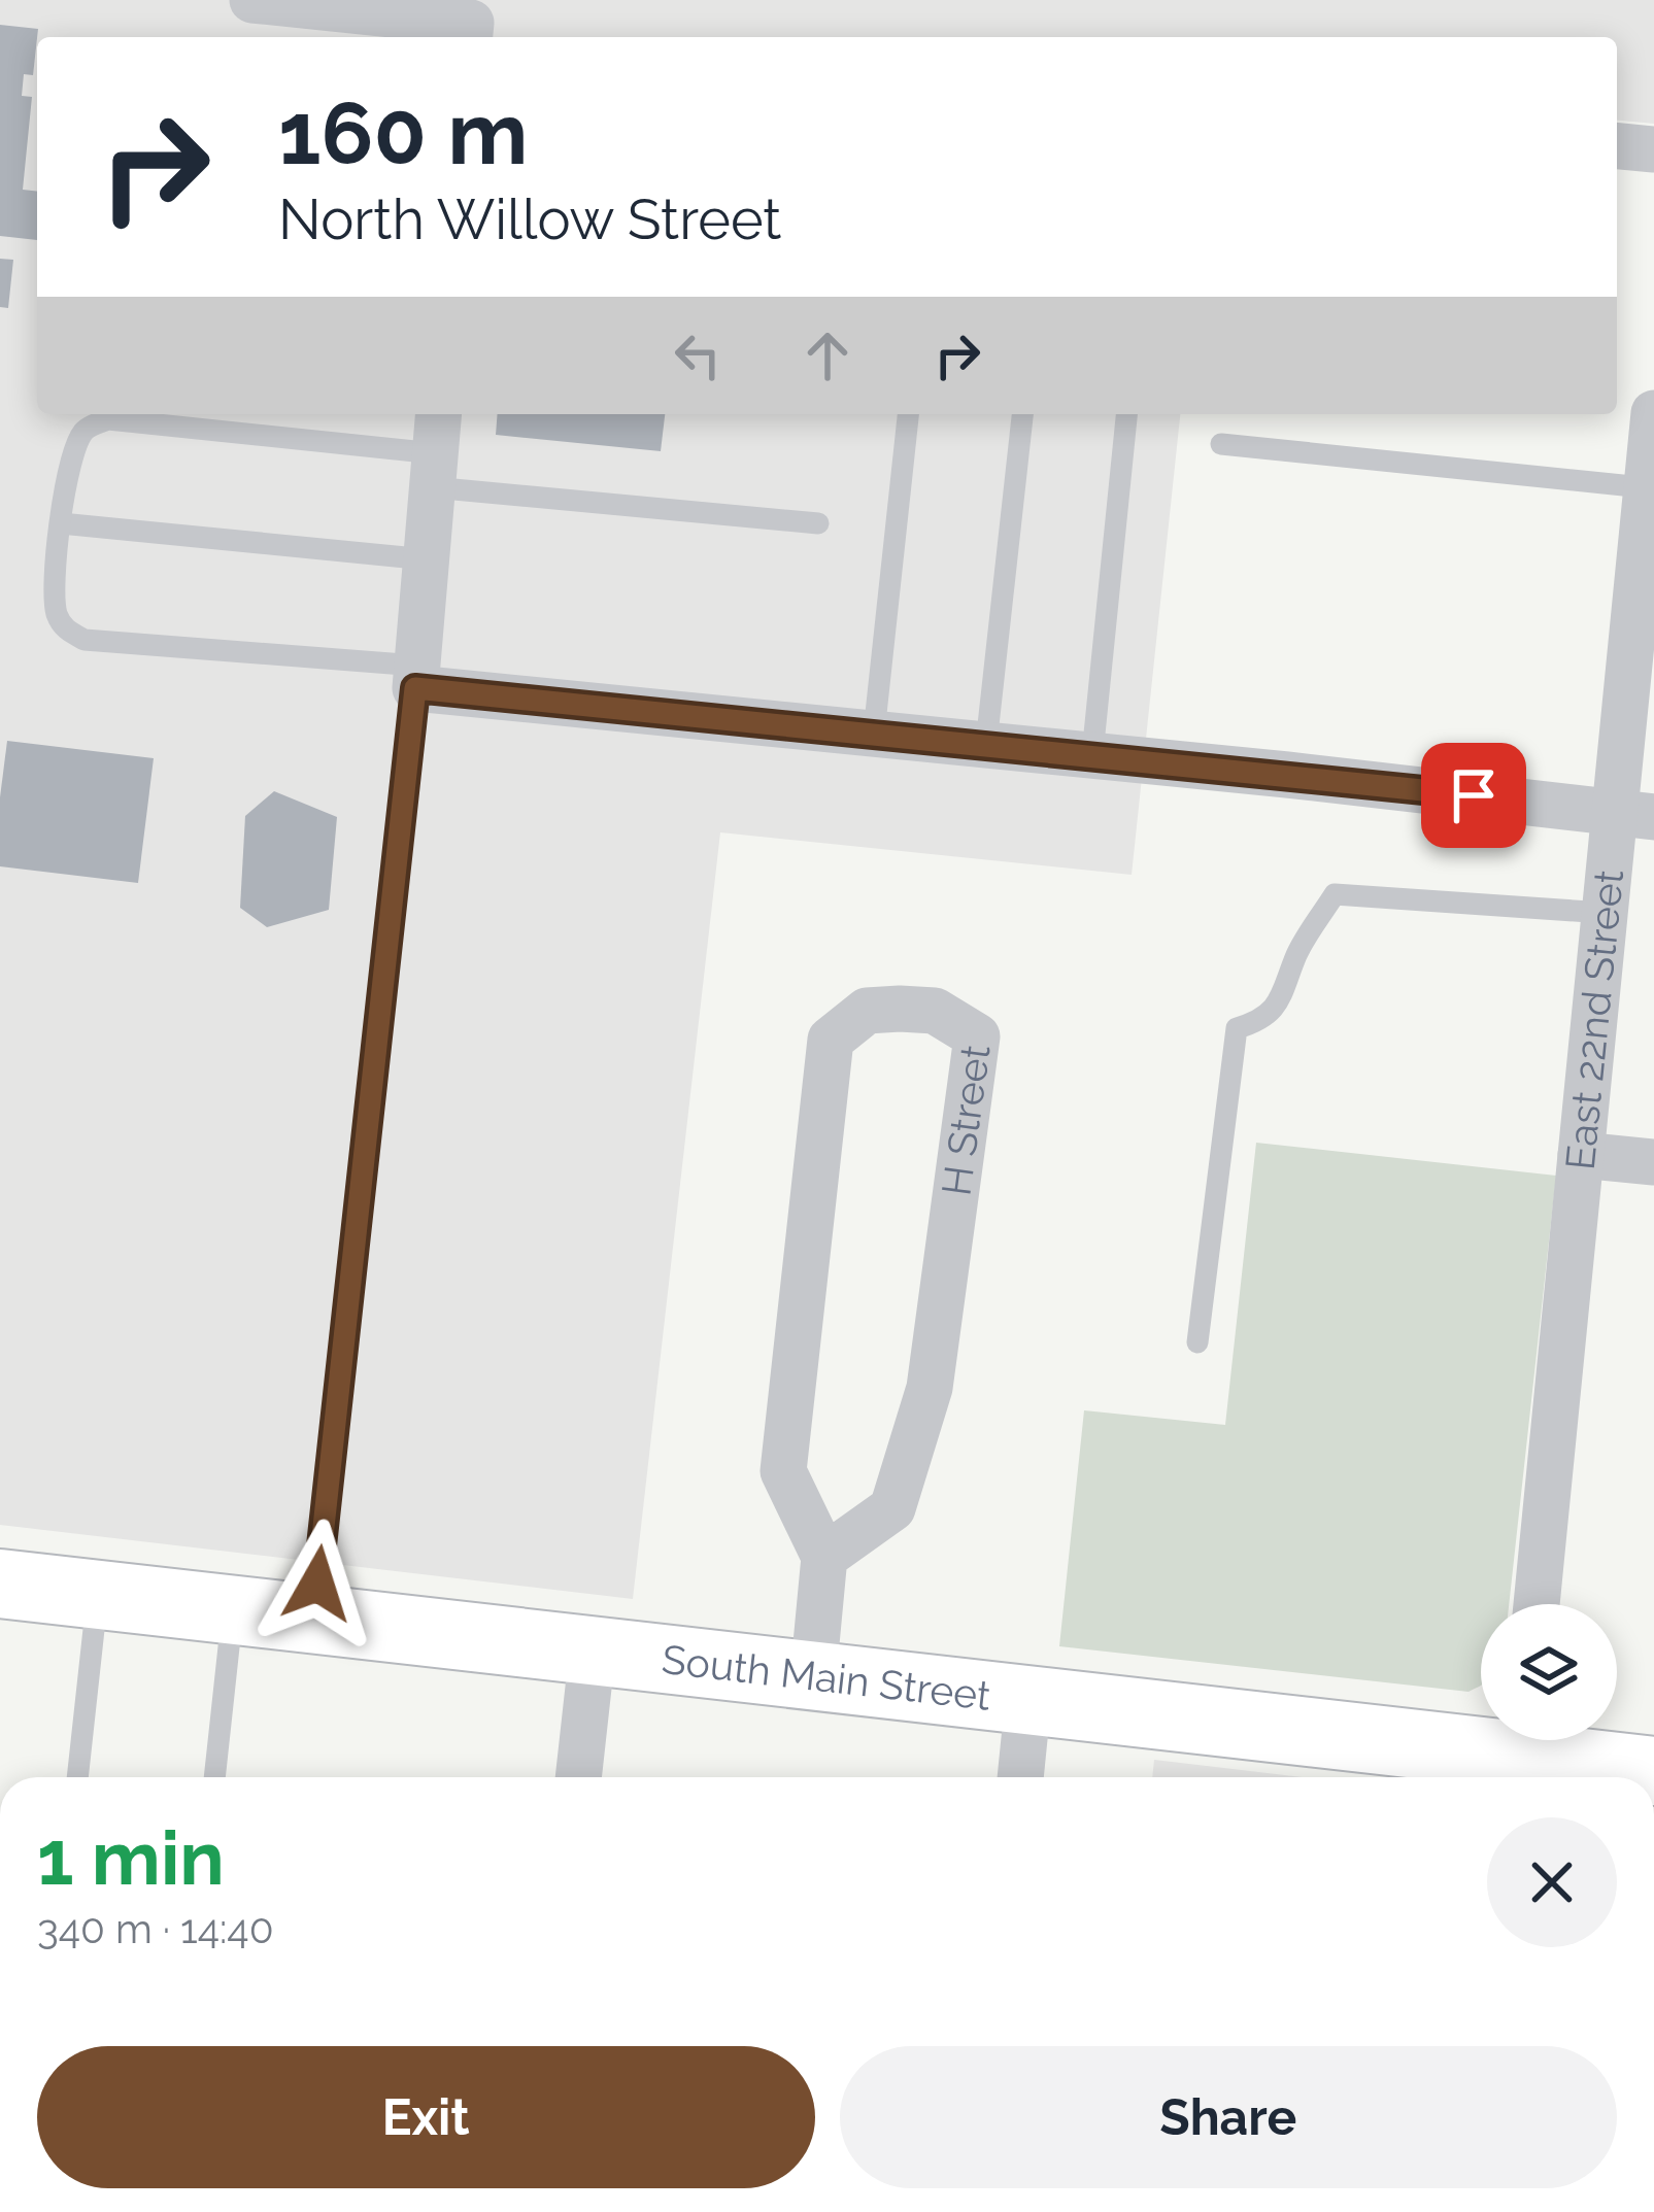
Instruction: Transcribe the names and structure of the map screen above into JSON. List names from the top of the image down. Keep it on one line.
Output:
{"streets":{"main road":["South Main Street"],"street":["East 22nd Street","H Street"]},"page":{"turn":["160 m","North Willow Street"],"heading":["1 min","340 m · 14:40"],"buttons":["Exit","Share"]}}
